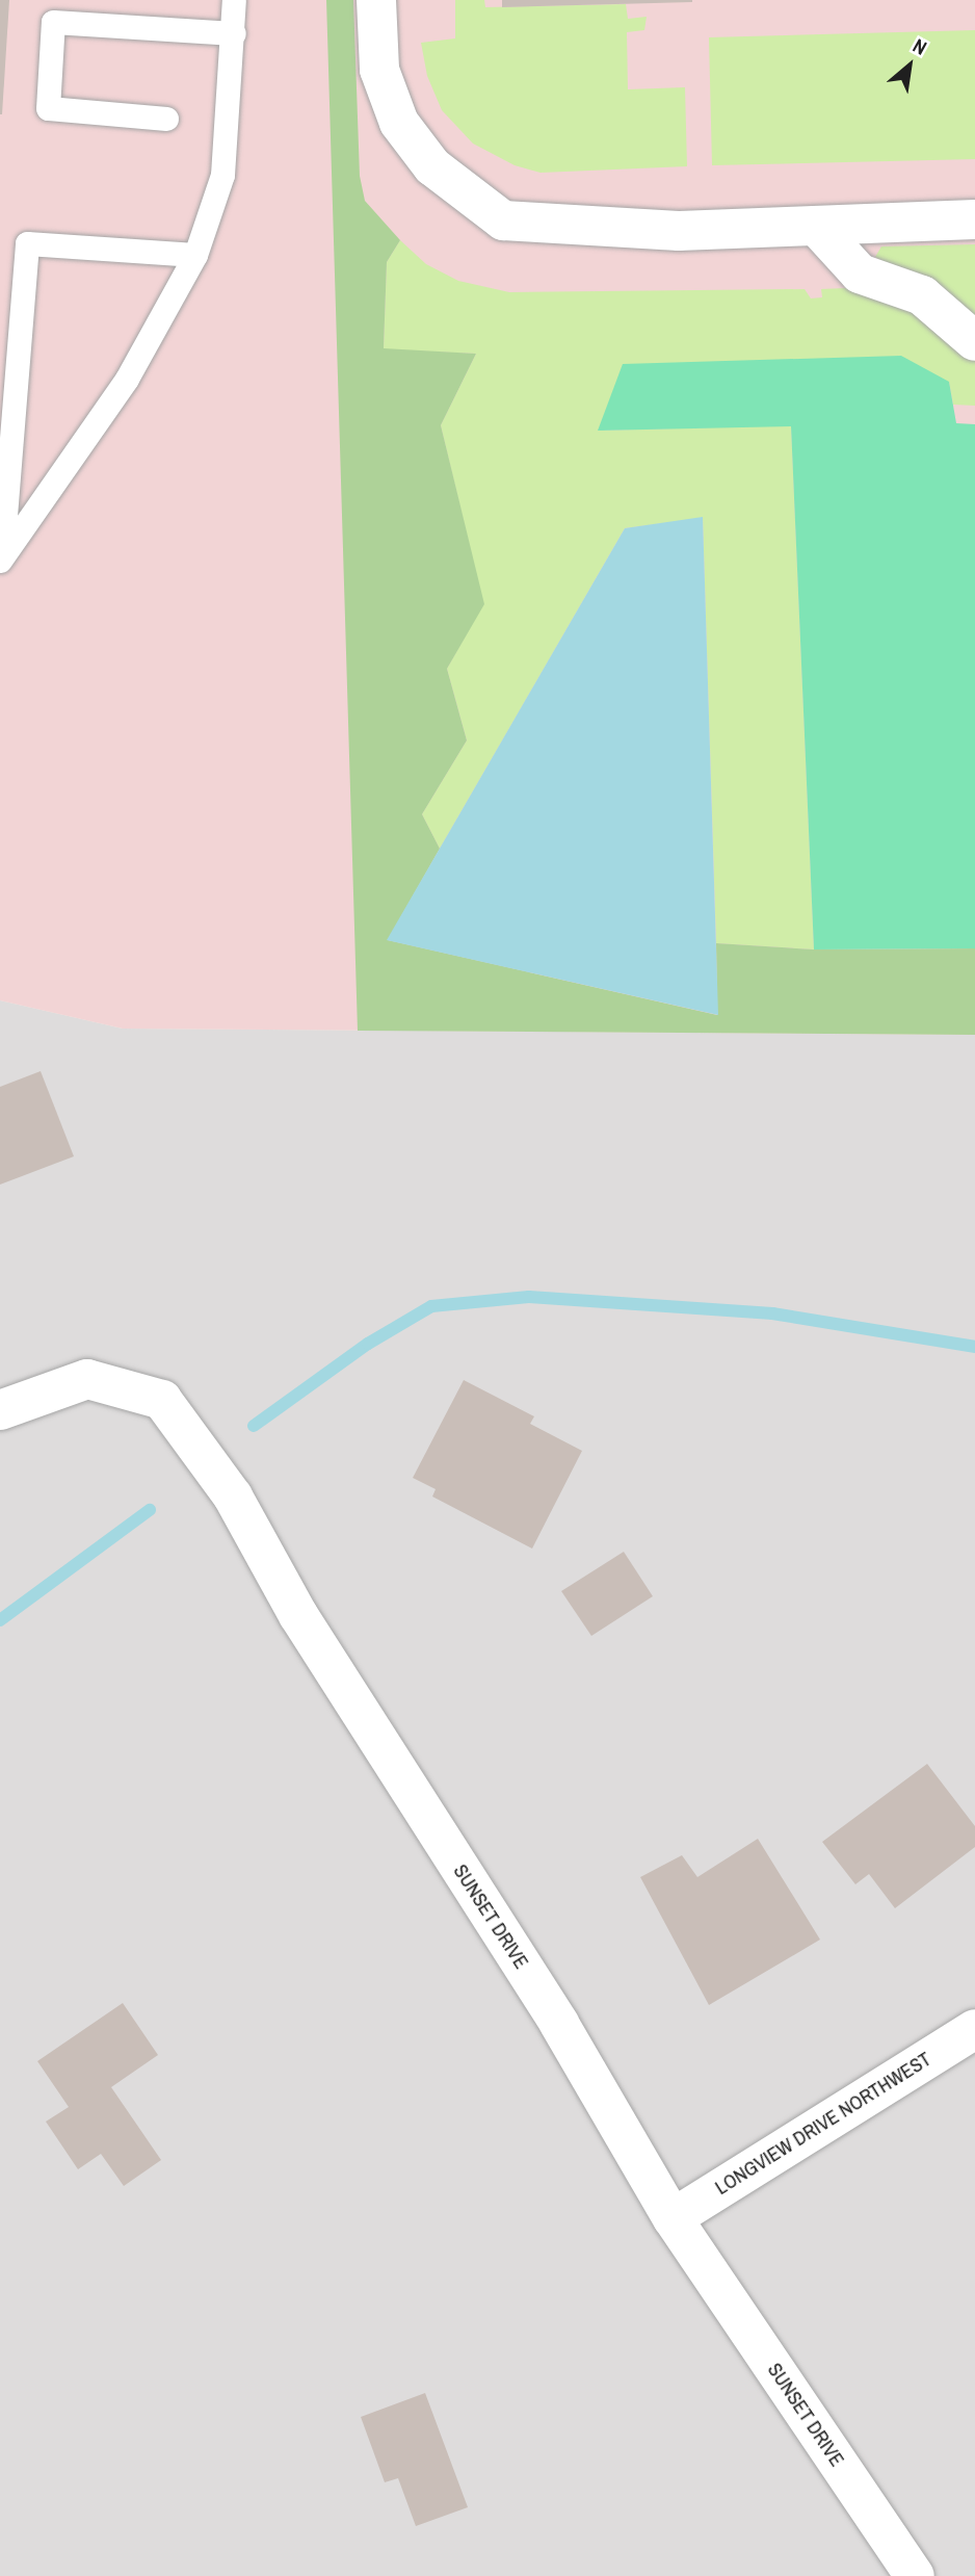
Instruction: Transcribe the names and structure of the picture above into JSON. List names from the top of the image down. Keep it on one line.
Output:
{"streets":{"street":["SUNSET DRIVE","LONGVIEW DRIVE NORTHWEST"]},"crossings":[["SUNSET DRIVE","LONGVIEW DRIVE NORTHWEST"]],"north":"top right"}
